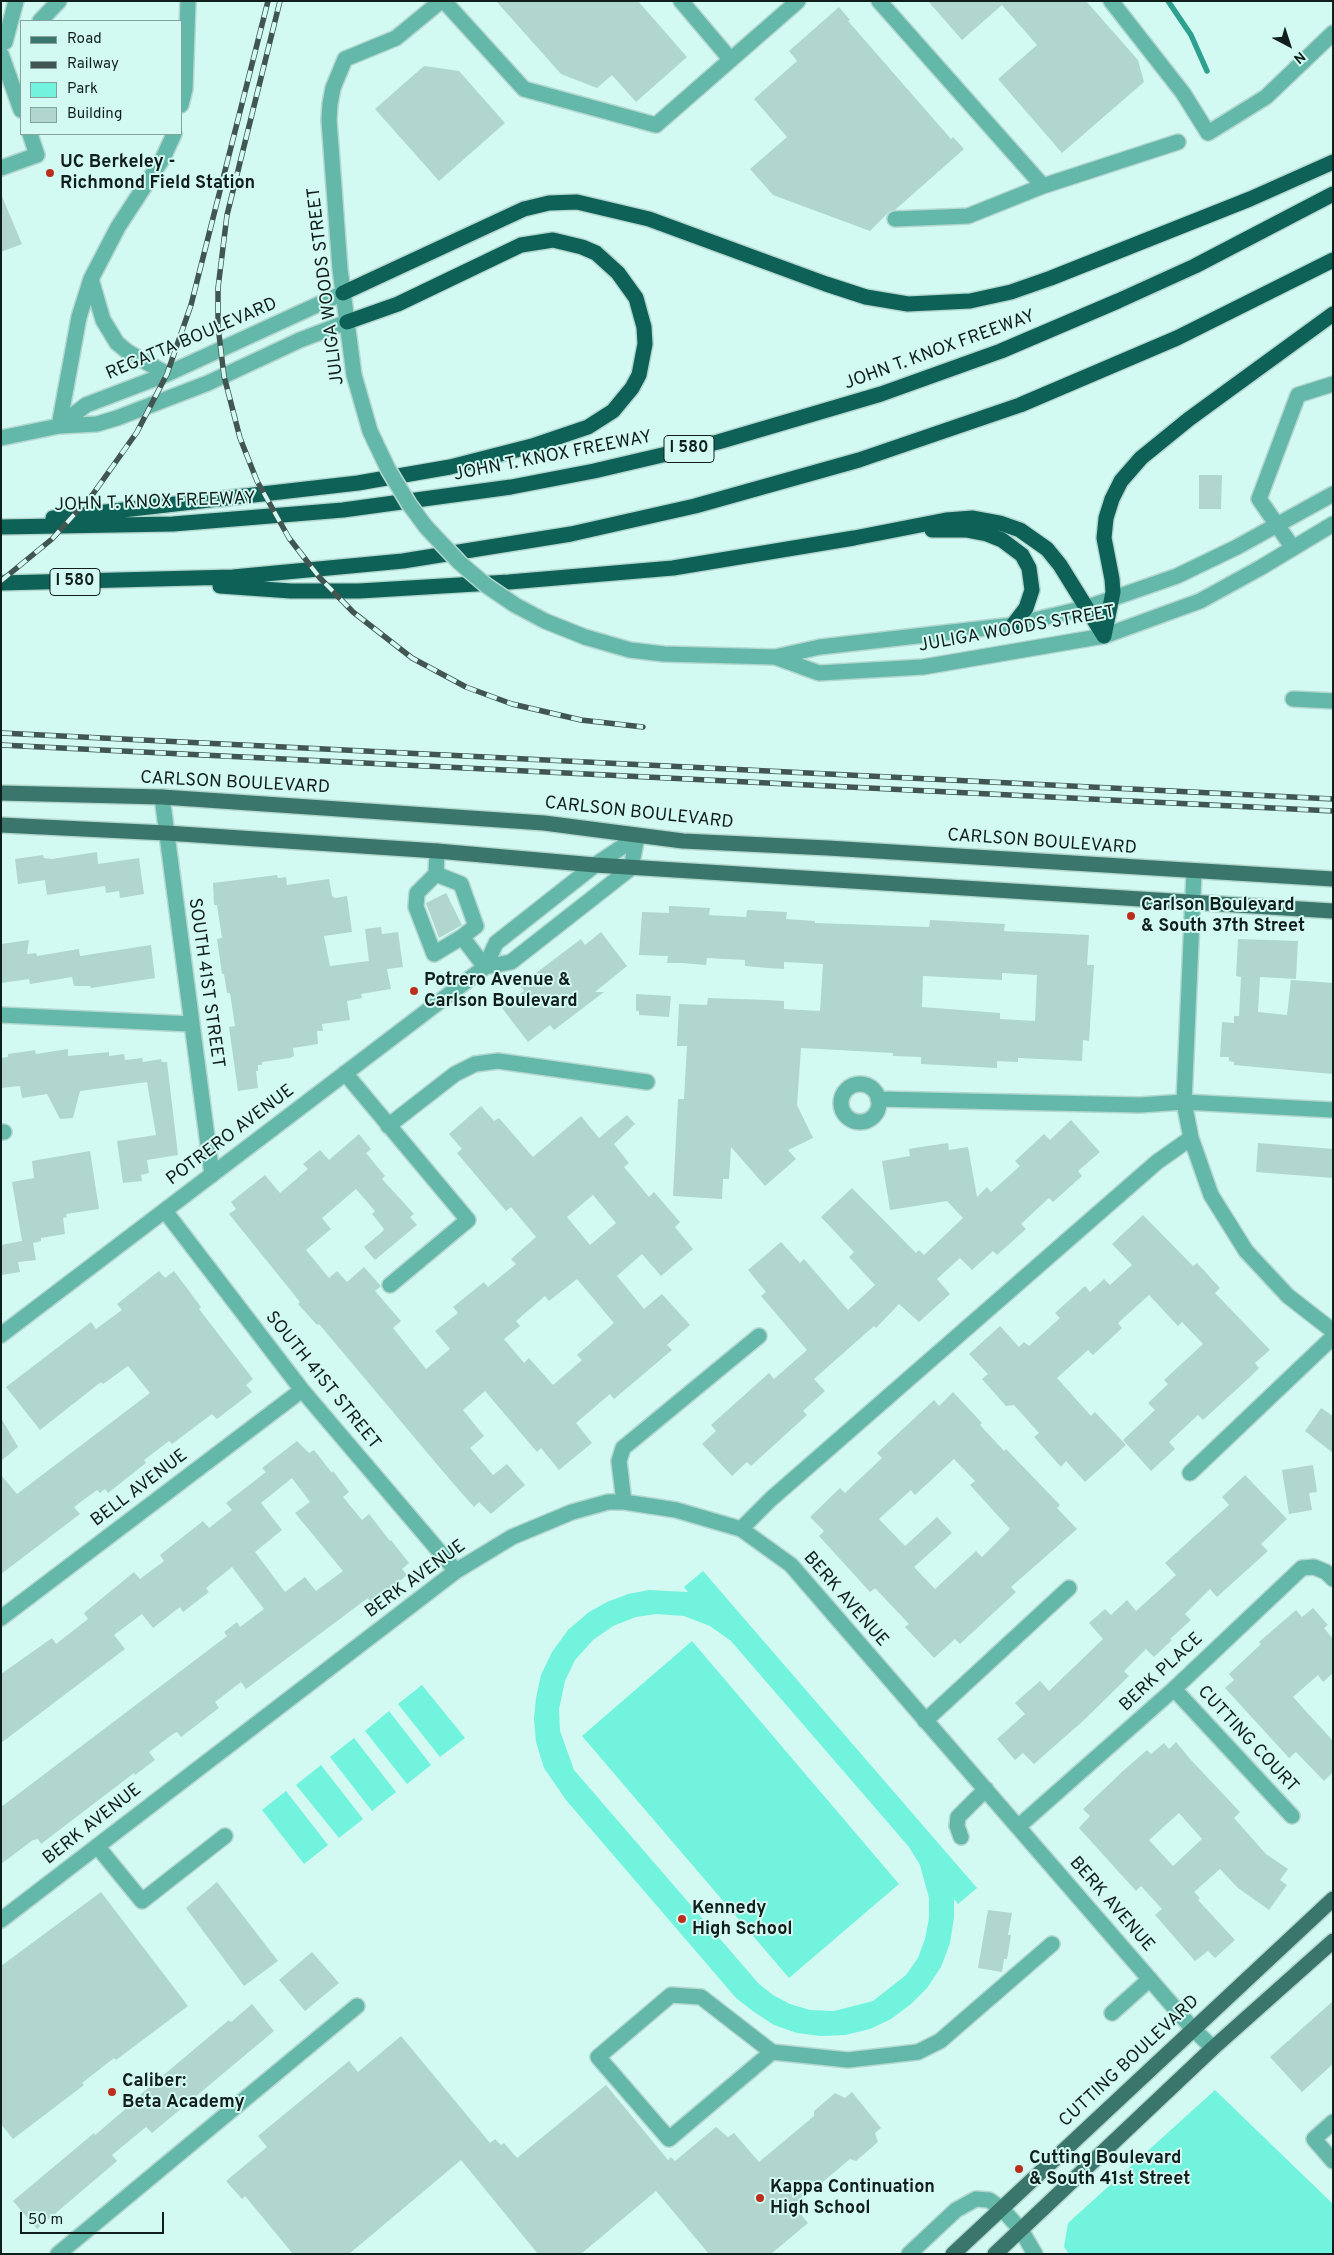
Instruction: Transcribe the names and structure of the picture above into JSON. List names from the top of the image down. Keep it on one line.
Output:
{"streets":{"highway":["JOHN T. KNOX FREEWAY","I 580"],"main road":["CARLSON BOULEVARD","CUTTING BOULEVARD"],"street":["JULIGA WOODS STREET","REGATTA BOULEVARD","SOUTH 41ST STREET","POTRERO AVENUE","BELL AVENUE","BERK AVENUE","BERK PLACE","CUTTING COURT"]},"crossings":[["JULIGA WOODS STREET","REGATTA BOULEVARD"],["CARLSON BOULEVARD","SOUTH 41ST STREET"],["CARLSON BOULEVARD","POTRERO AVENUE"],["SOUTH 41ST STREET","POTRERO AVENUE"],["SOUTH 41ST STREET","BELL AVENUE"],["SOUTH 41ST STREET","BERK AVENUE"],["BERK AVENUE","BERK PLACE"],["BERK AVENUE","CUTTING BOULEVARD"],["BERK PLACE","CUTTING COURT"]],"places":["UC Berkeley - Richmond Field Station","Carlson Boulevard & South 37th Street","Potrero Avenue & Carlson Boulevard","Kennedy High School","Caliber: Beta Academy","Cutting Boulevard & South 41st Street","Kappa Continuation High School"],"legend":["Road","Railway","Park","Building"],"scale_bar":"50 m","north":"bottom right"}
